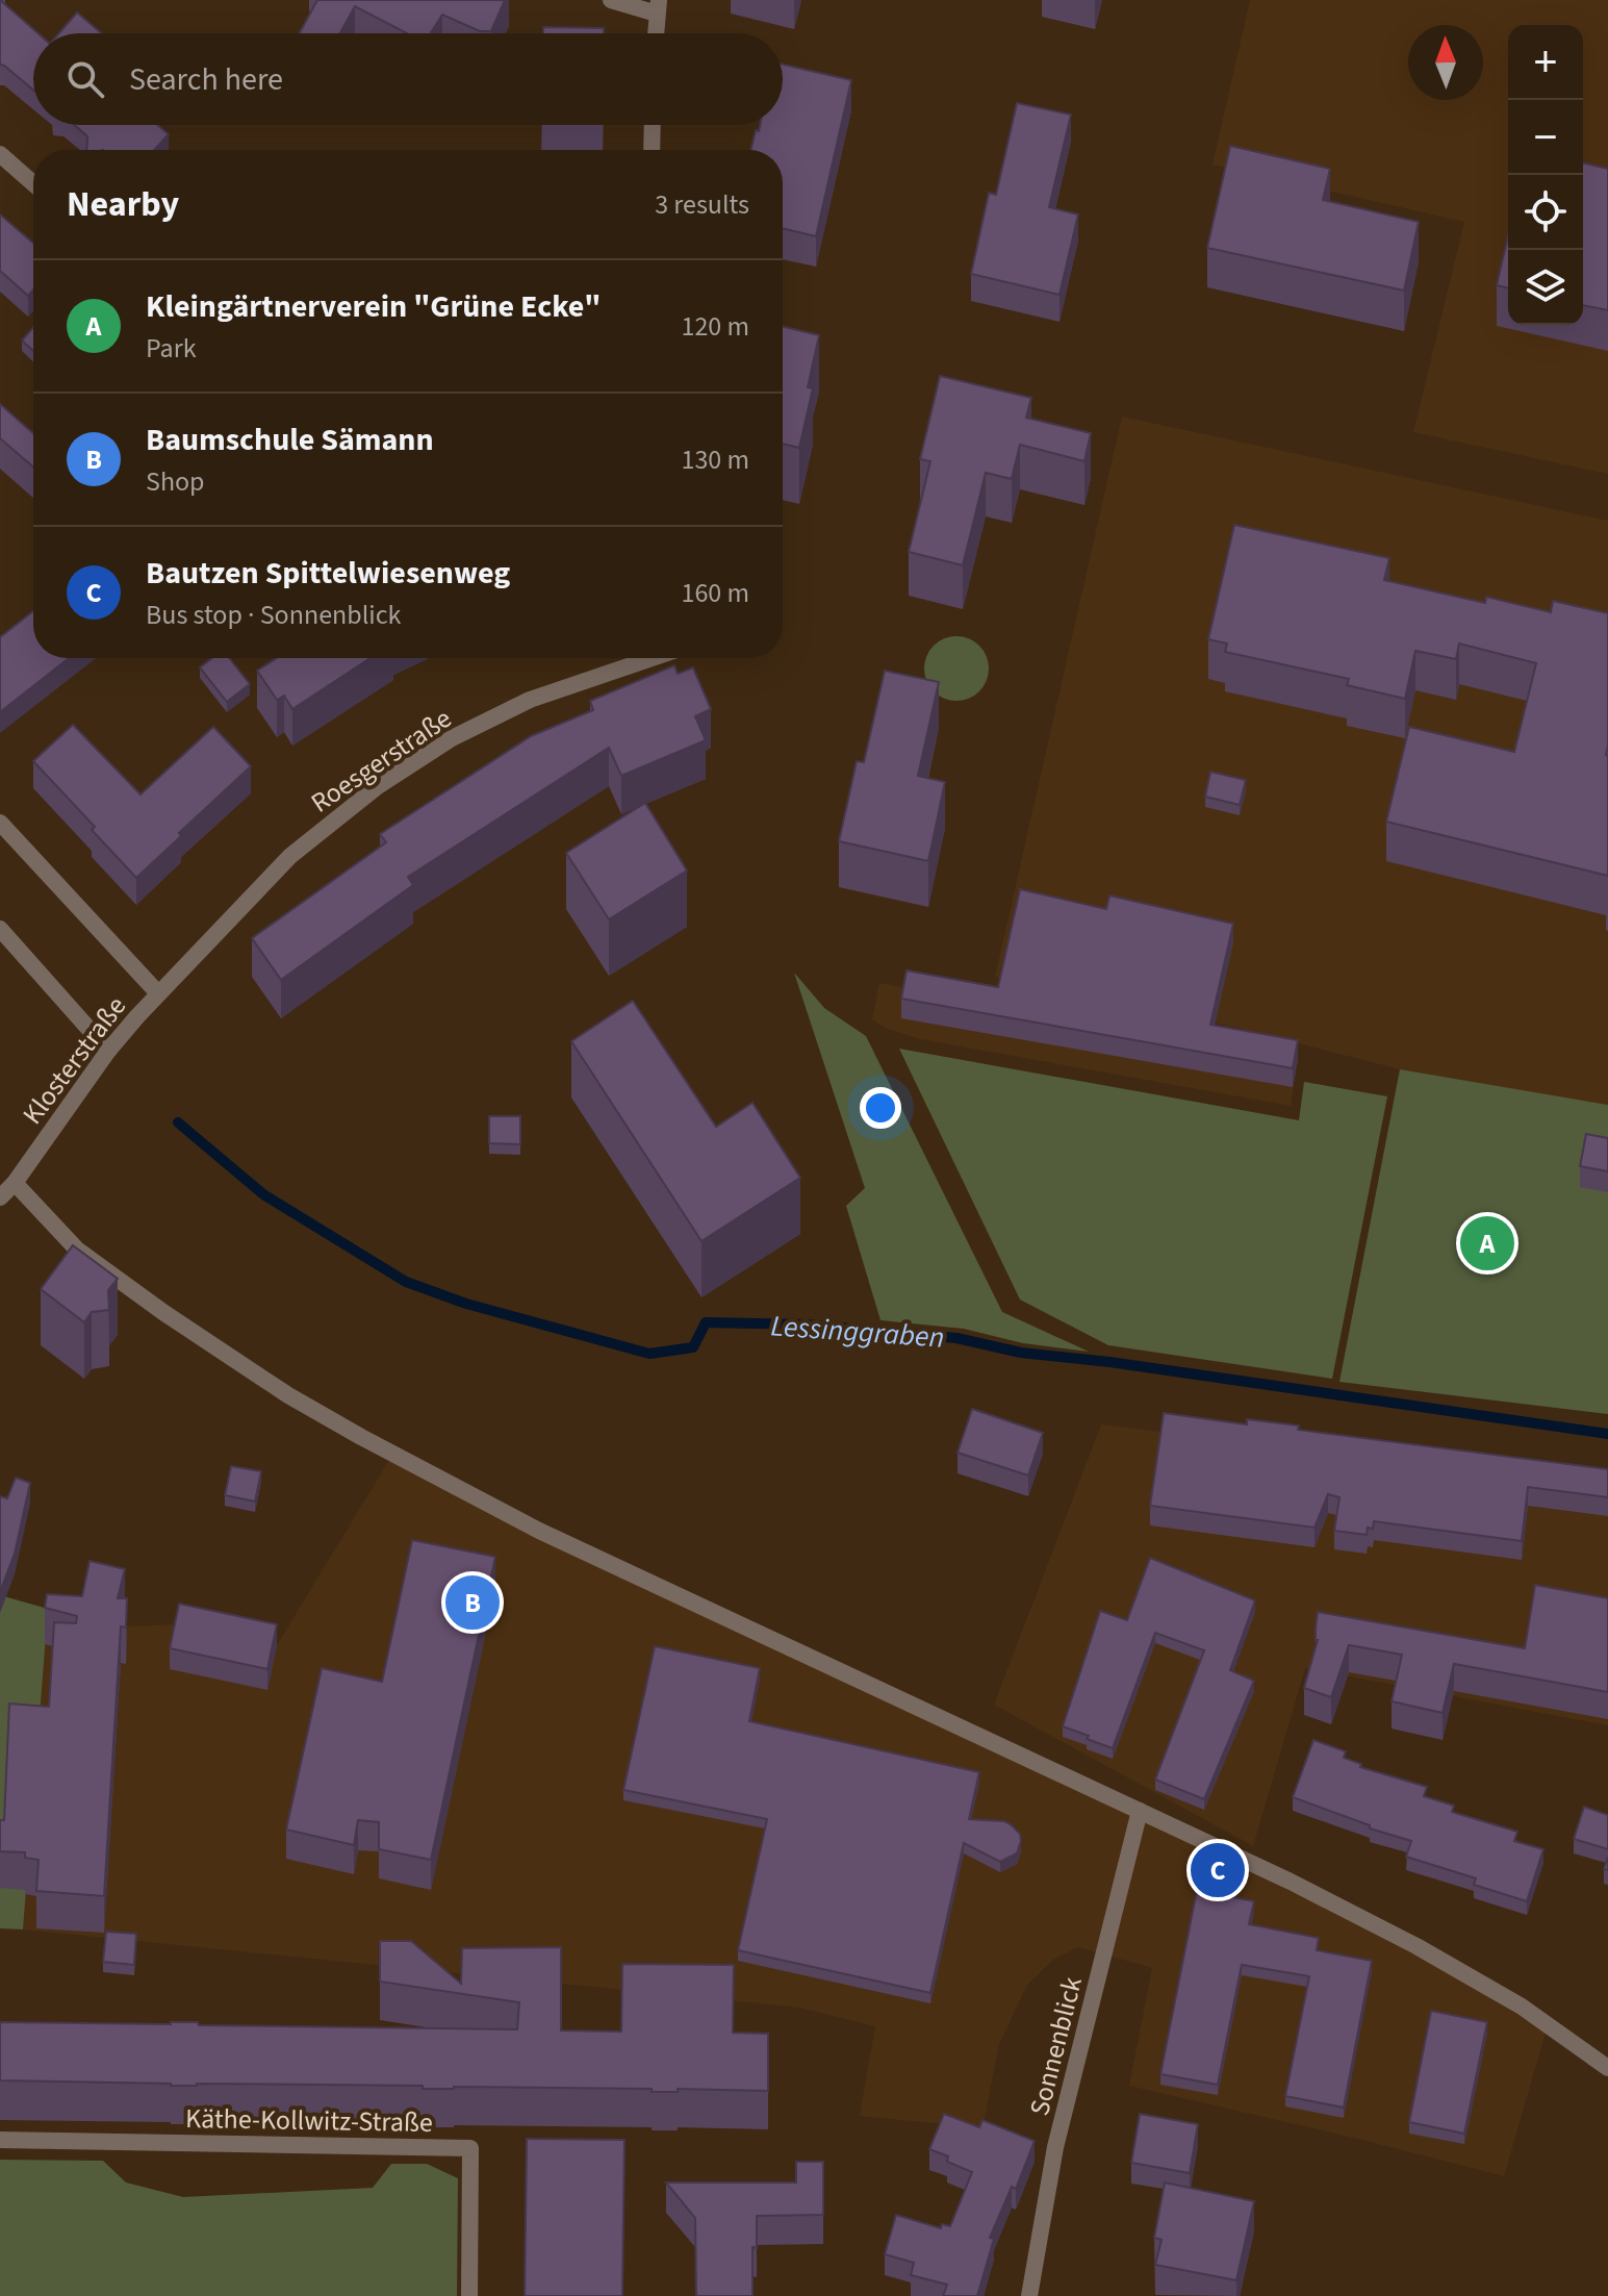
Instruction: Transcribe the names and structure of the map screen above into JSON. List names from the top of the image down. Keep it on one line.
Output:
{"streets":{"street":["Roesgerstraße","Klosterstraße","Sonnenblick","Käthe-Kollwitz-Straße"]},"crossings":[["Roesgerstraße","Klosterstraße"]],"water":["Lessinggraben"],"north":"top","page":{"map_buttons":["+","−"],"search":"Search here","heading":["Nearby","3 results"],"list":[{"mark":"A","name":"Kleingärtnerverein \"Grüne Ecke\"","note":"Park","value":"120 m"},{"mark":"B","name":"Baumschule Sämann","note":"Shop","value":"130 m"},{"mark":"C","name":"Bautzen Spittelwiesenweg","note":"Bus stop · Sonnenblick","value":"160 m"}],"pins":["A","B","C"]}}
